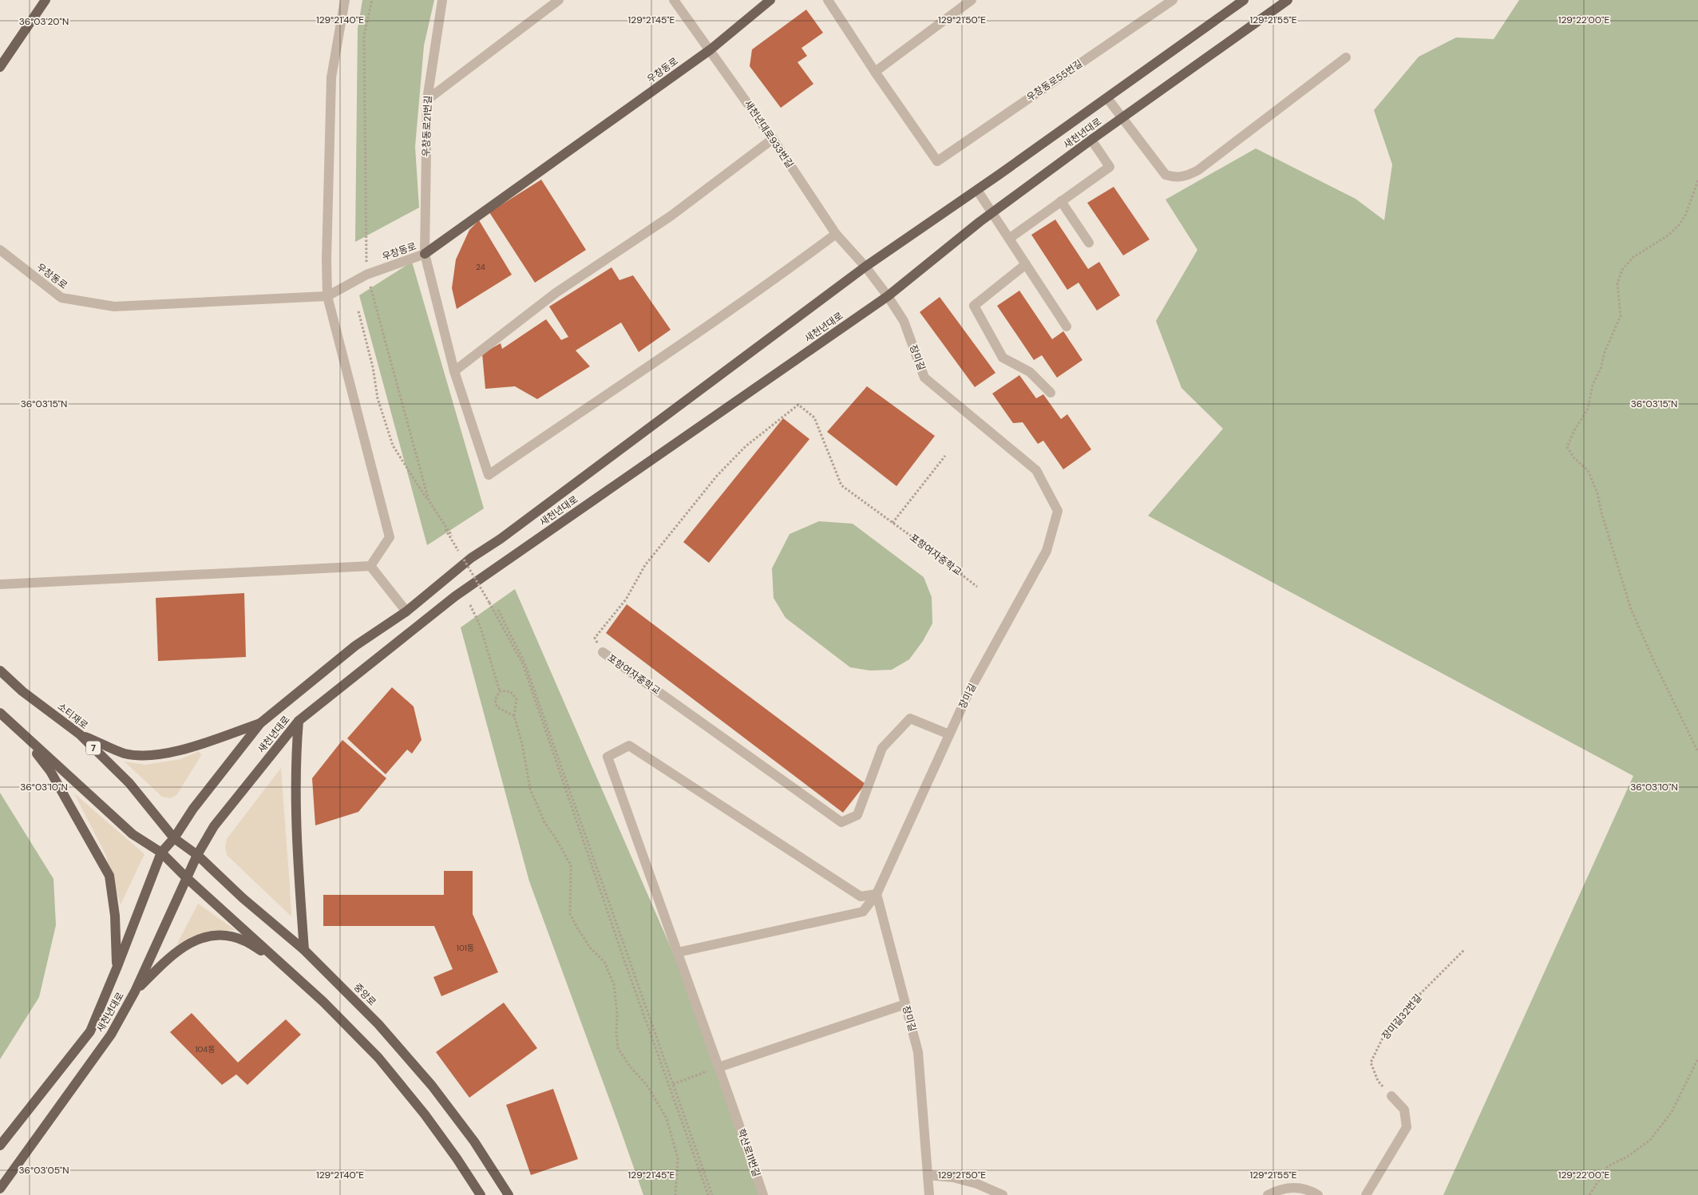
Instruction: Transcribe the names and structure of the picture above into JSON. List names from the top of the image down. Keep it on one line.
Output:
{"streets":{"main road":["우창동로","새천년대로","소티재로","7","중앙로"],"street":["우창동로55번길","우창동로21번길","새천년대로933번길","장미길","포항여자중학교","학산로11번길"],"path":["장미길32번길"]},"crossings":[["우창동로","우창동로21번길"],["우창동로","새천년대로933번길"],["우창동로21번길","새천년대로933번길"],["새천년대로","새천년대로933번길"],["새천년대로","장미길"],["새천년대로","소티재로"],["새천년대로","중앙로"],["새천년대로933번길","장미길"],["장미길","포항여자중학교"],["장미길","학산로11번길"],["소티재로","중앙로"]],"house_numbers":["24","101동","104동"],"coordinates":["129°21'40\"E","129°21'45\"E","129°21'50\"E","129°21'55\"E","129°22'00\"E","36°03'20\"N","36°03'15\"N","36°03'10\"N","36°03'05\"N"]}
